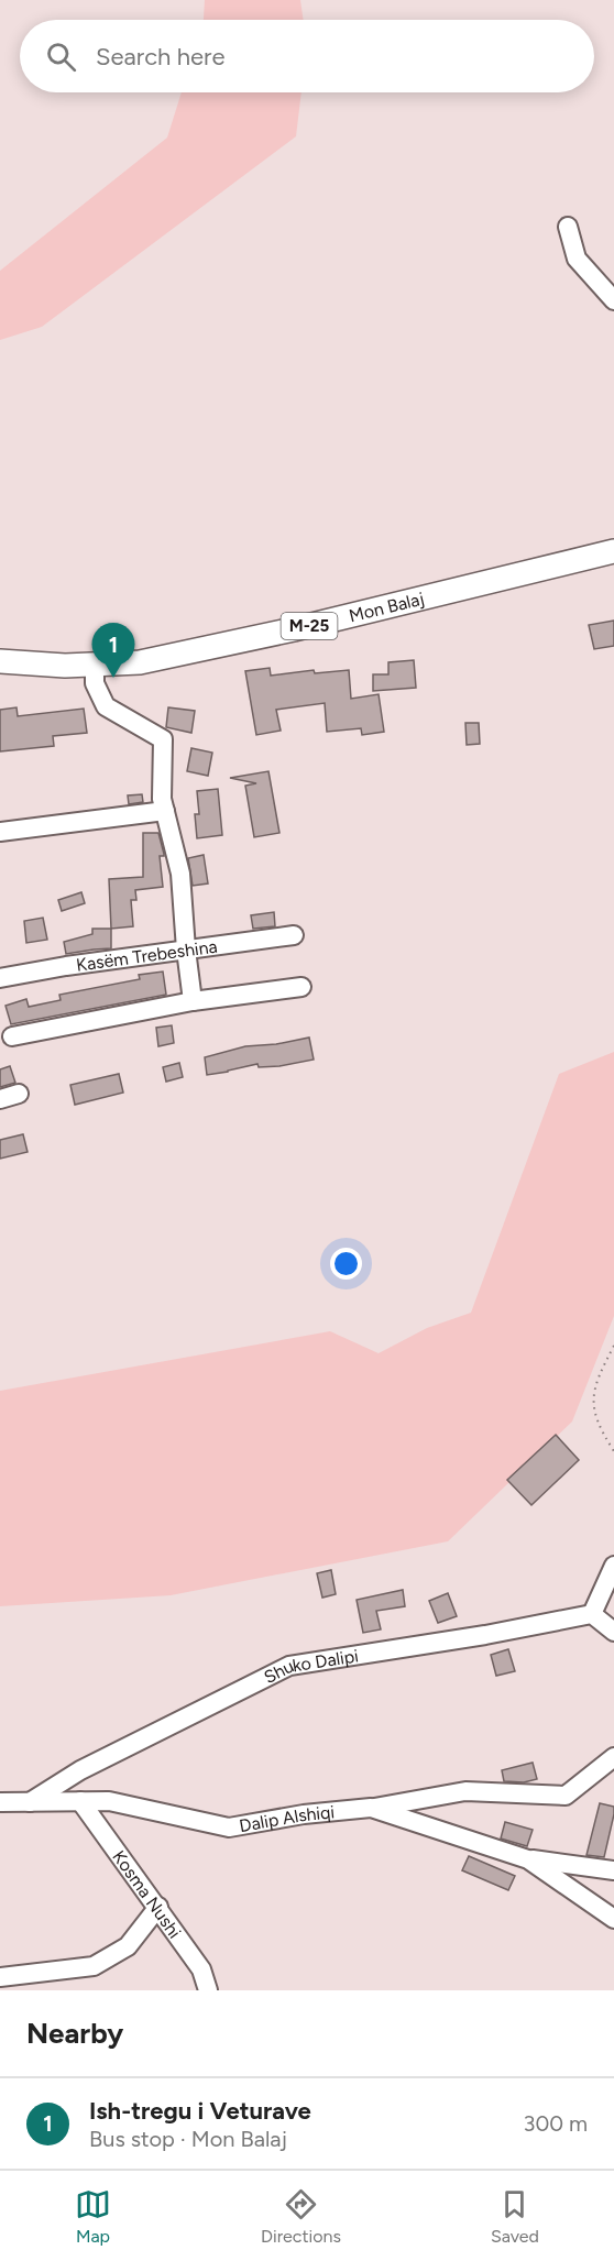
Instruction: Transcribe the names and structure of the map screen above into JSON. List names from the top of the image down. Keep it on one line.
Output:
{"streets":{"main road":["Mon Balaj","M-25"],"street":["Kasëm Trebeshina","Shuko Dalipi","Dalip Alshiqi","Kosma Nushi"]},"crossings":[["Shuko Dalipi","Dalip Alshiqi"],["Dalip Alshiqi","Kosma Nushi"]],"page":{"search":"Search here","pins":"1","heading":"Nearby","list":[{"mark":"1","name":"Ish-tregu i Veturave","note":"Bus stop · Mon Balaj","value":"300 m"}],"nav":["Map","Directions","Saved"]}}
